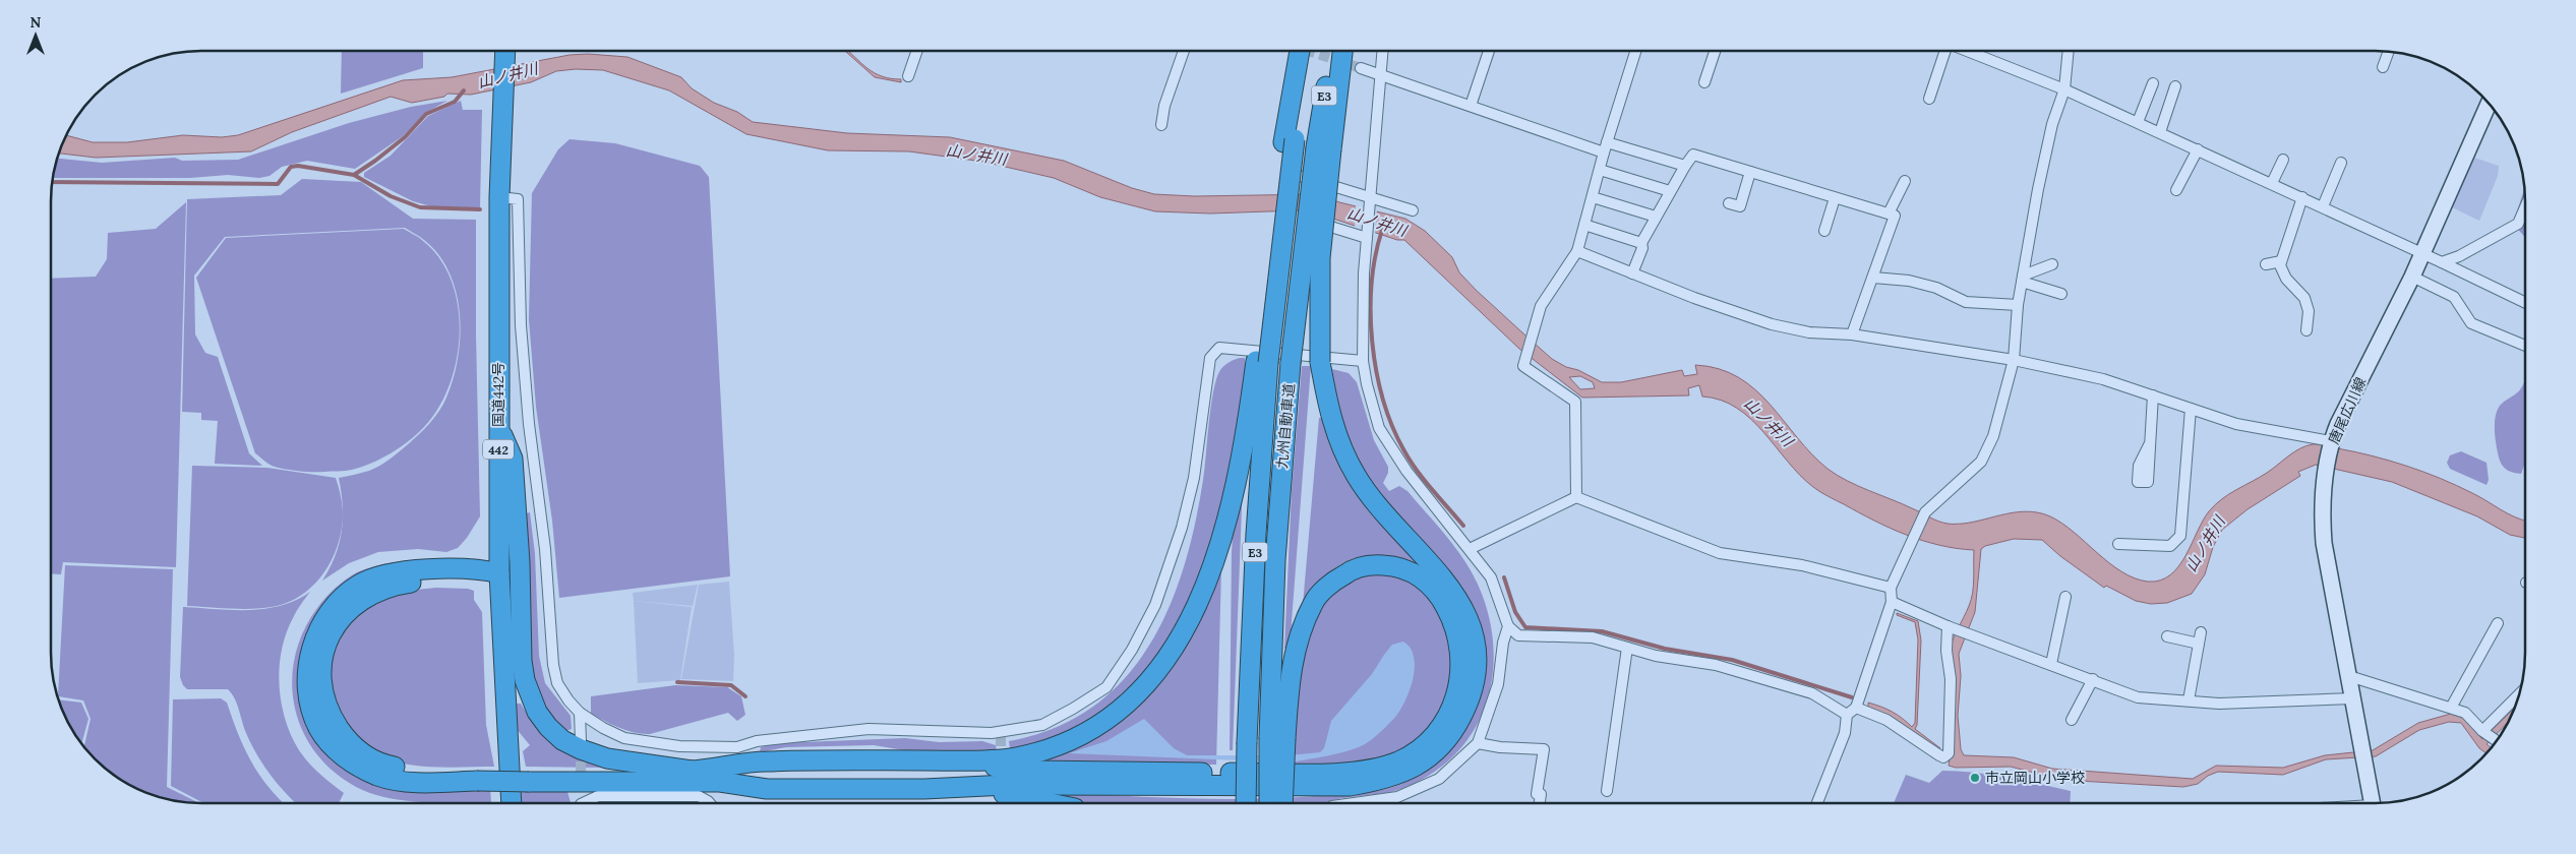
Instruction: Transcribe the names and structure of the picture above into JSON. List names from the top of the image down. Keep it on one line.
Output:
{"streets":{"highway":["E3","国道442号","九州自動車道","442"],"main road":["唐尾広川線"]},"water":["山ノ井川"],"places":["市立岡山小学校"],"north":"top"}
